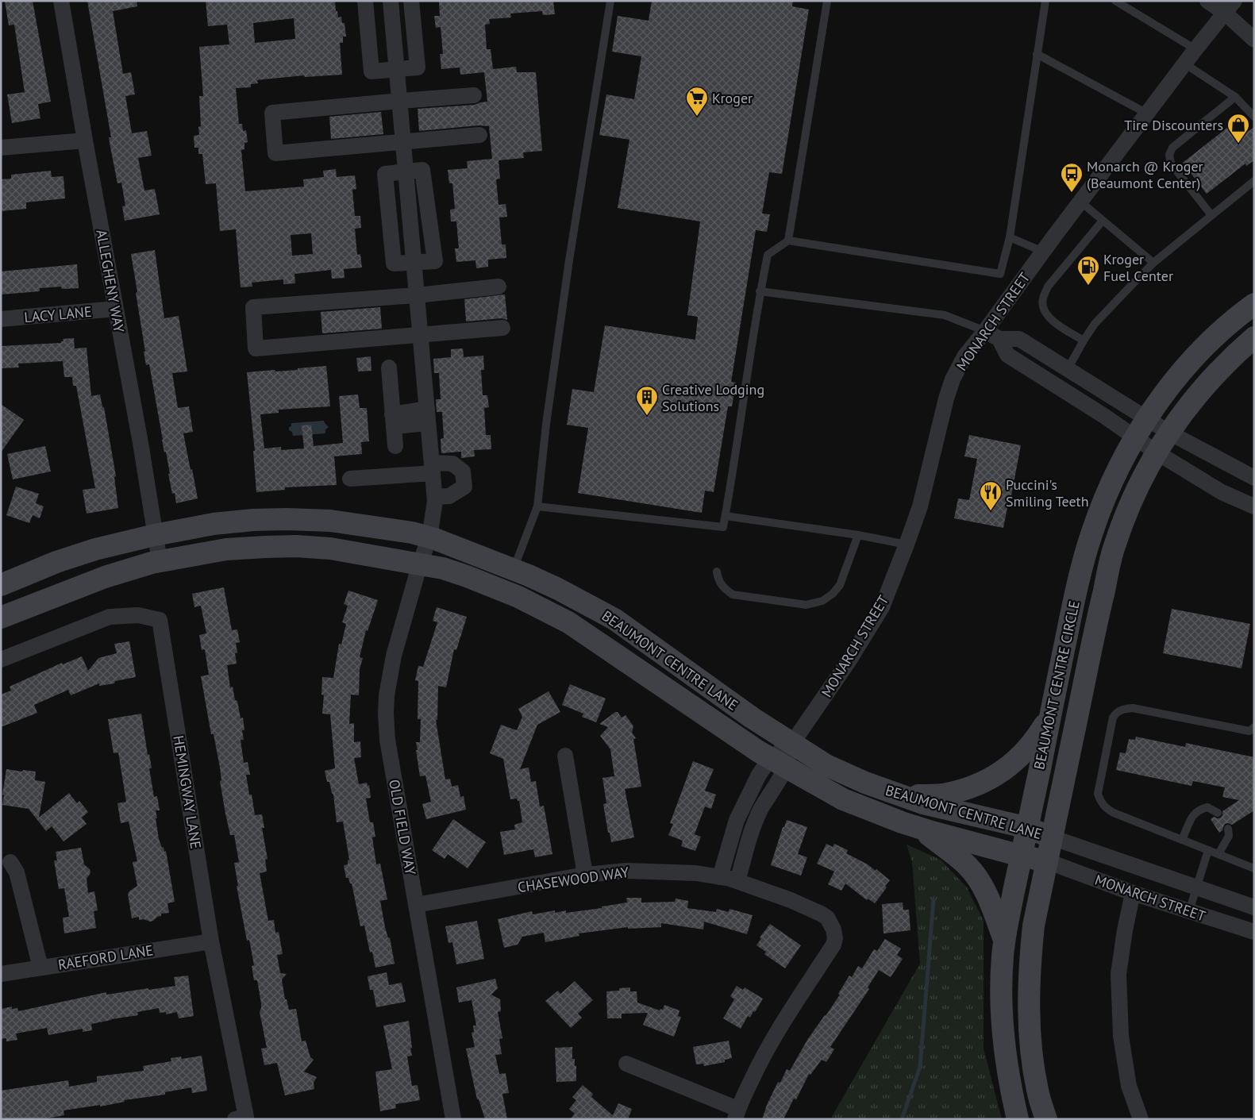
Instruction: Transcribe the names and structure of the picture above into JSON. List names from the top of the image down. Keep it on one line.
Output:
{"streets":{"street":["ALLEGHENY WAY","LACY LANE","MONARCH STREET","BEAUMONT CENTRE LANE","BEAUMONT CENTRE CIRCLE","HEMINGWAY LANE","OLD FIELD WAY","CHASEWOOD WAY","RAEFORD LANE"]},"crossings":[["ALLEGHENY WAY","LACY LANE"],["ALLEGHENY WAY","BEAUMONT CENTRE LANE"],["MONARCH STREET","BEAUMONT CENTRE LANE"],["MONARCH STREET","BEAUMONT CENTRE CIRCLE"],["BEAUMONT CENTRE LANE","BEAUMONT CENTRE CIRCLE"],["BEAUMONT CENTRE LANE","OLD FIELD WAY"],["HEMINGWAY LANE","RAEFORD LANE"],["OLD FIELD WAY","CHASEWOOD WAY"]],"places":{"supermarket":["Kroger"],"shop":["Tire Discounters"],"bus stop":["Monarch @ Kroger (Beaumont Center)"],"fuel station":["Kroger Fuel Center"],"building":["Creative Lodging Solutions"],"restaurant":["Puccini's Smiling Teeth"]}}
